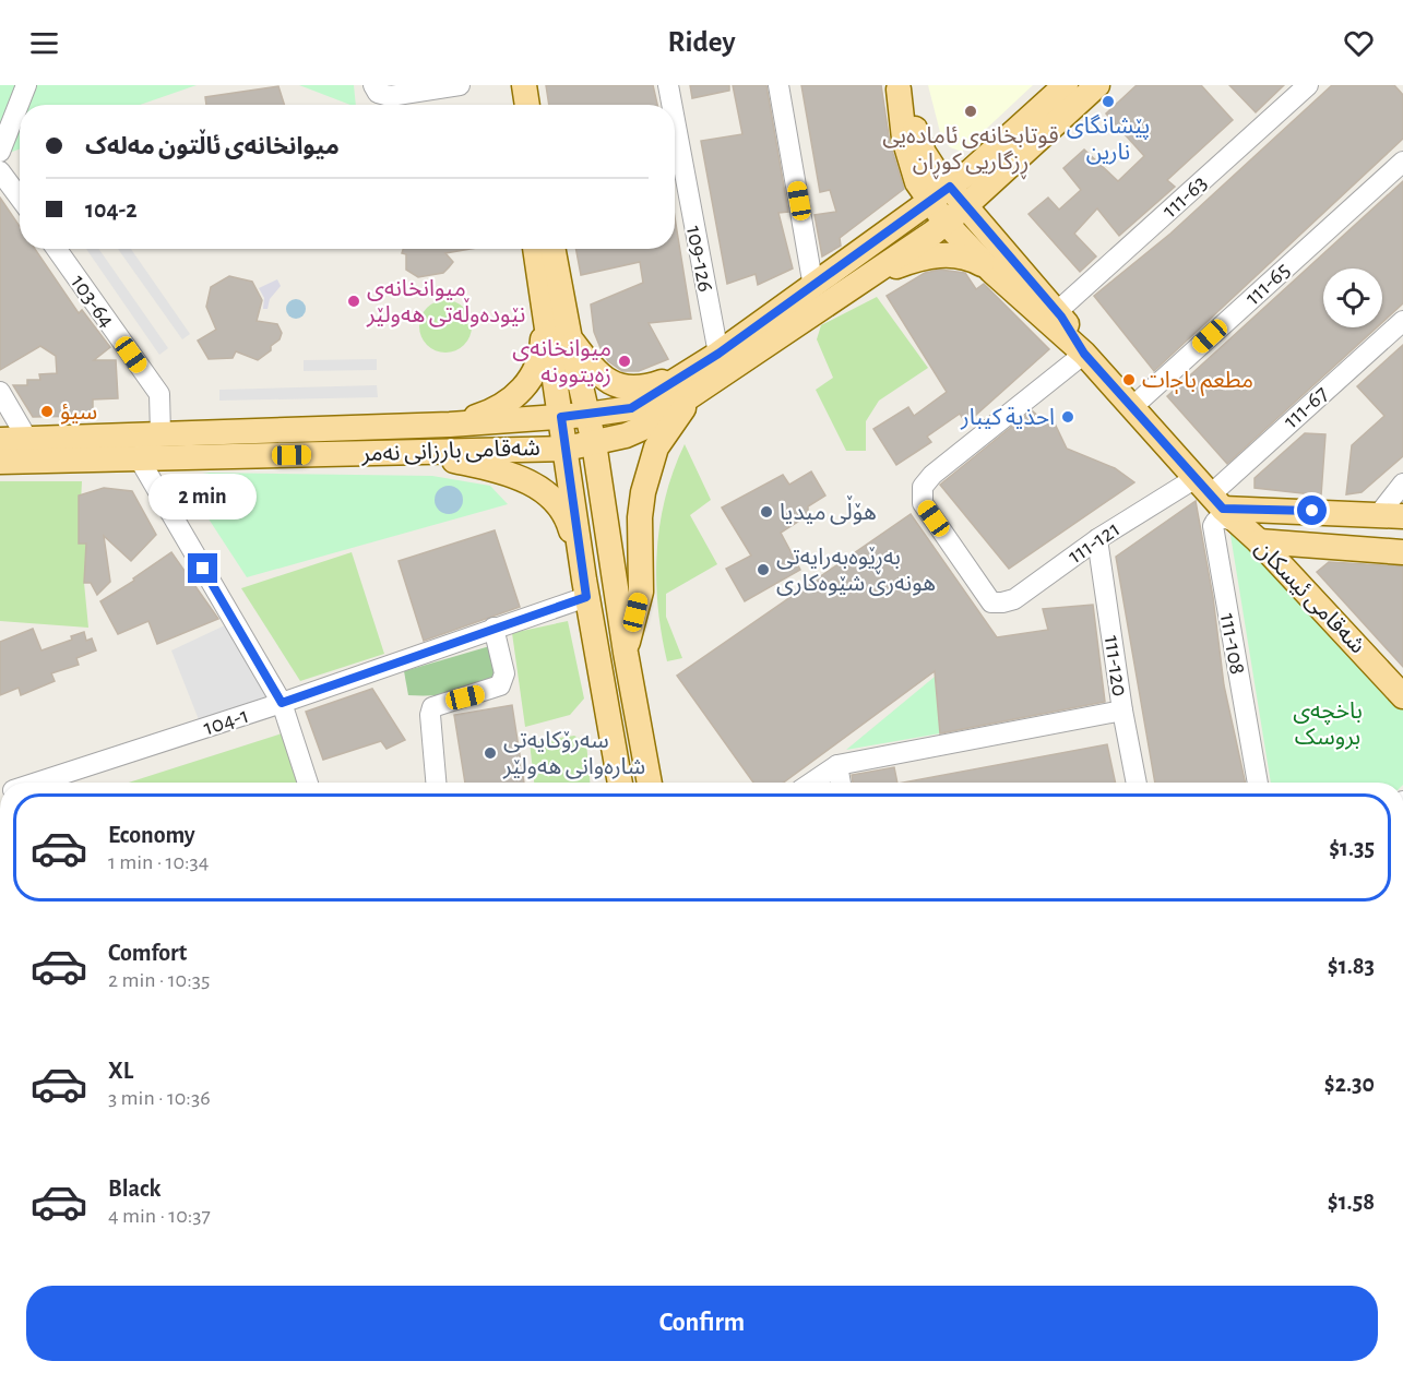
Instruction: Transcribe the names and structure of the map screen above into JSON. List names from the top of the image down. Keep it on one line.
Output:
{"streets":{"main road":["شەقامی بارزانی نەمر","شەقامی ئیسکان"],"street":["111-63","109-126","111-65","103-64","111-67","111-121","111-108","111-120","104-1"]},"crossings":[["109-126","شەقامی بارزانی نەمر"],["111-65","شەقامی ئیسکان"],["103-64","شەقامی بارزانی نەمر"],["111-67","111-121"],["111-67","شەقامی ئیسکان"],["111-67","111-108"],["شەقامی بارزانی نەمر","شەقامی ئیسکان"],["111-121","شەقامی ئیسکان"],["111-121","111-108"],["111-121","111-120"],["شەقامی ئیسکان","111-108"]],"parks":["باخچەی بروسک"],"places":["پێشانگای نارین","قوتابخانەی ئامادەیی ڕزگاریی کوڕان","میوانخانەی نێودەوڵەتی هەولێر","میوانخانەی زەیتوونە","مطعم باﭴات","سيؤ","احذية كيبار","هۆڵی میدیا","بەڕێوەبەرایەتی هونەری شێوەکاری","سەرۆکایەتی شارەوانی هەولێر"],"page":{"header":"Ridey","banner":["میوانخانەی ئاڵتون مەلەک","104-2"],"bubble":"2 min","list":[{"name":"Economy","note":"1 min · 10:34","value":"$1.35"},{"name":"Comfort","note":"2 min · 10:35","value":"$1.83"},{"name":"XL","note":"3 min · 10:36","value":"$2.30"},{"name":"Black","note":"4 min · 10:37","value":"$1.58"}],"buttons":"Confirm"}}
